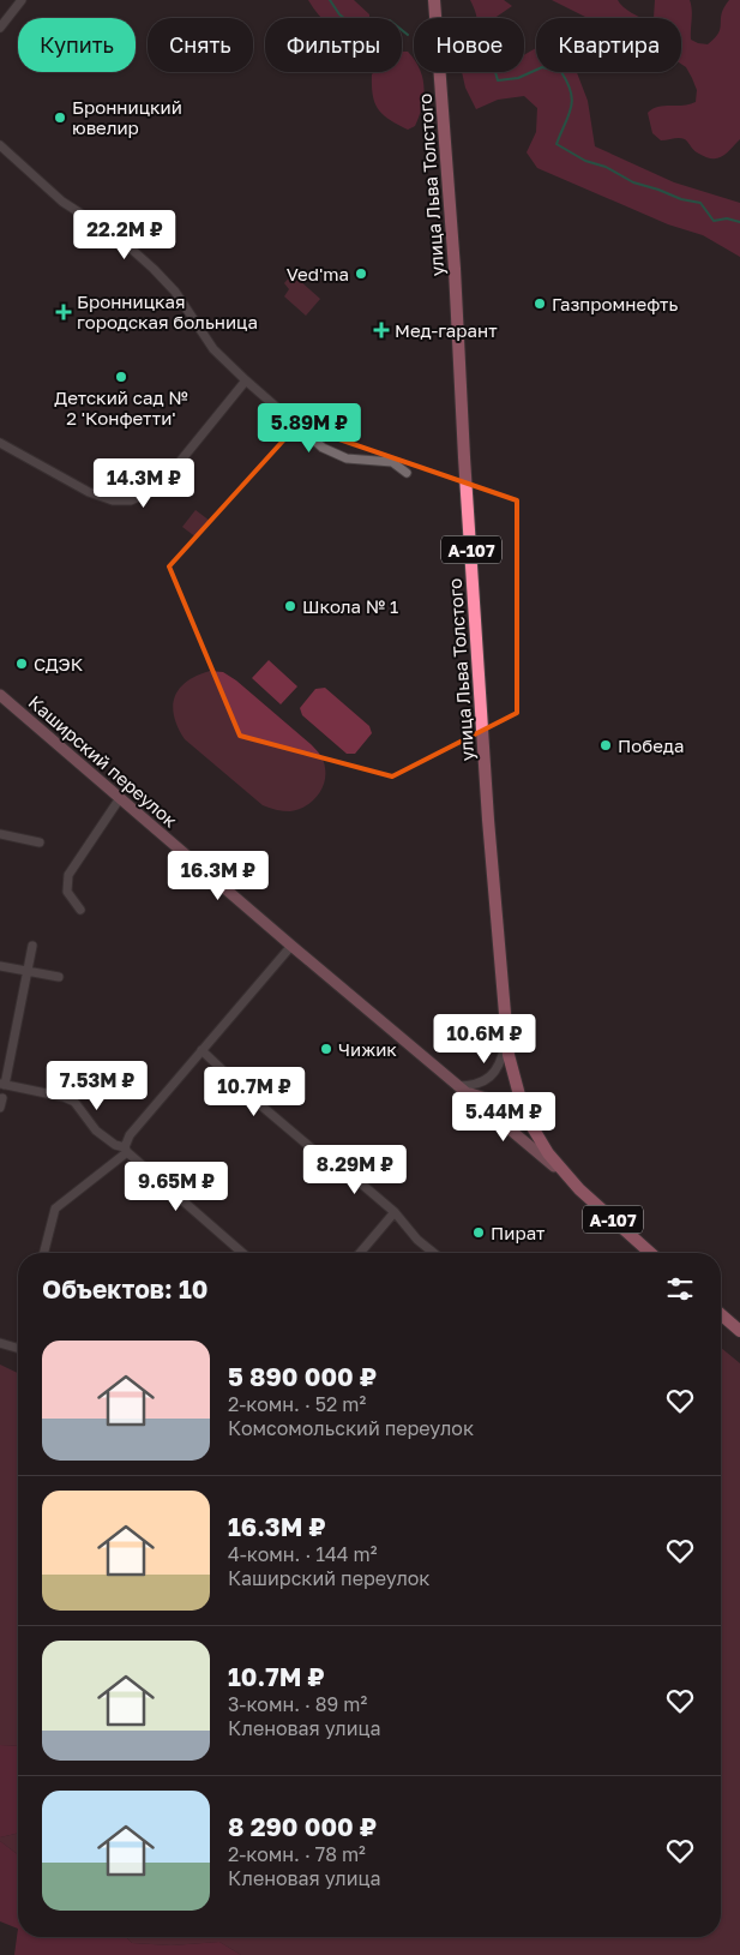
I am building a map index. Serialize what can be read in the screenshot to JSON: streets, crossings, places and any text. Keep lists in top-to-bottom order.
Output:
{
  "streets": {
    "highway": ["улица Льва Толстого", "А-107"],
    "main road": ["Каширский переулок"]
  },
  "crossings": [
    ["улица Льва Толстого", "А-107"],
    ["улица Льва Толстого", "Каширский переулок"],
    ["А-107", "Каширский переулок"]
  ],
  "places": {
    "other": [
      "Бронницкий ювелир",
      "Ved'ma",
      "Газпромнефть",
      "Детский сад № 2 'Конфетти'",
      "Школа № 1",
      "СДЭК",
      "Победа",
      "Чижик",
      "Пират"
    ],
    "health": ["Бронницкая городская больница", "Мед-гарант"]
  },
  "page": {
    "chip": [
      "Купить",
      "Снять",
      "Фильтры",
      "Новое",
      "Квартира"
    ],
    "price": [
      "22.2M ₽",
      "5.89M ₽",
      "14.3M ₽",
      "16.3M ₽",
      "10.6M ₽",
      "7.53M ₽",
      "10.7M ₽",
      "5.44M ₽",
      "8.29M ₽",
      "9.65M ₽"
    ],
    "heading": "Объектов: 10",
    "list": [
      {
        "name": "5 890 000 ₽",
        "note": "2-комн. · 52 m² · Комсомольский переулок"
      },
      {
        "name": "16.3M ₽",
        "note": "4-комн. · 144 m² · Каширский переулок"
      },
      {
        "name": "10.7M ₽",
        "note": "3-комн. · 89 m² · Кленовая улица"
      },
      {
        "name": "8 290 000 ₽",
        "note": "2-комн. · 78 m² · Кленовая улица"
      }
    ]
  }
}
